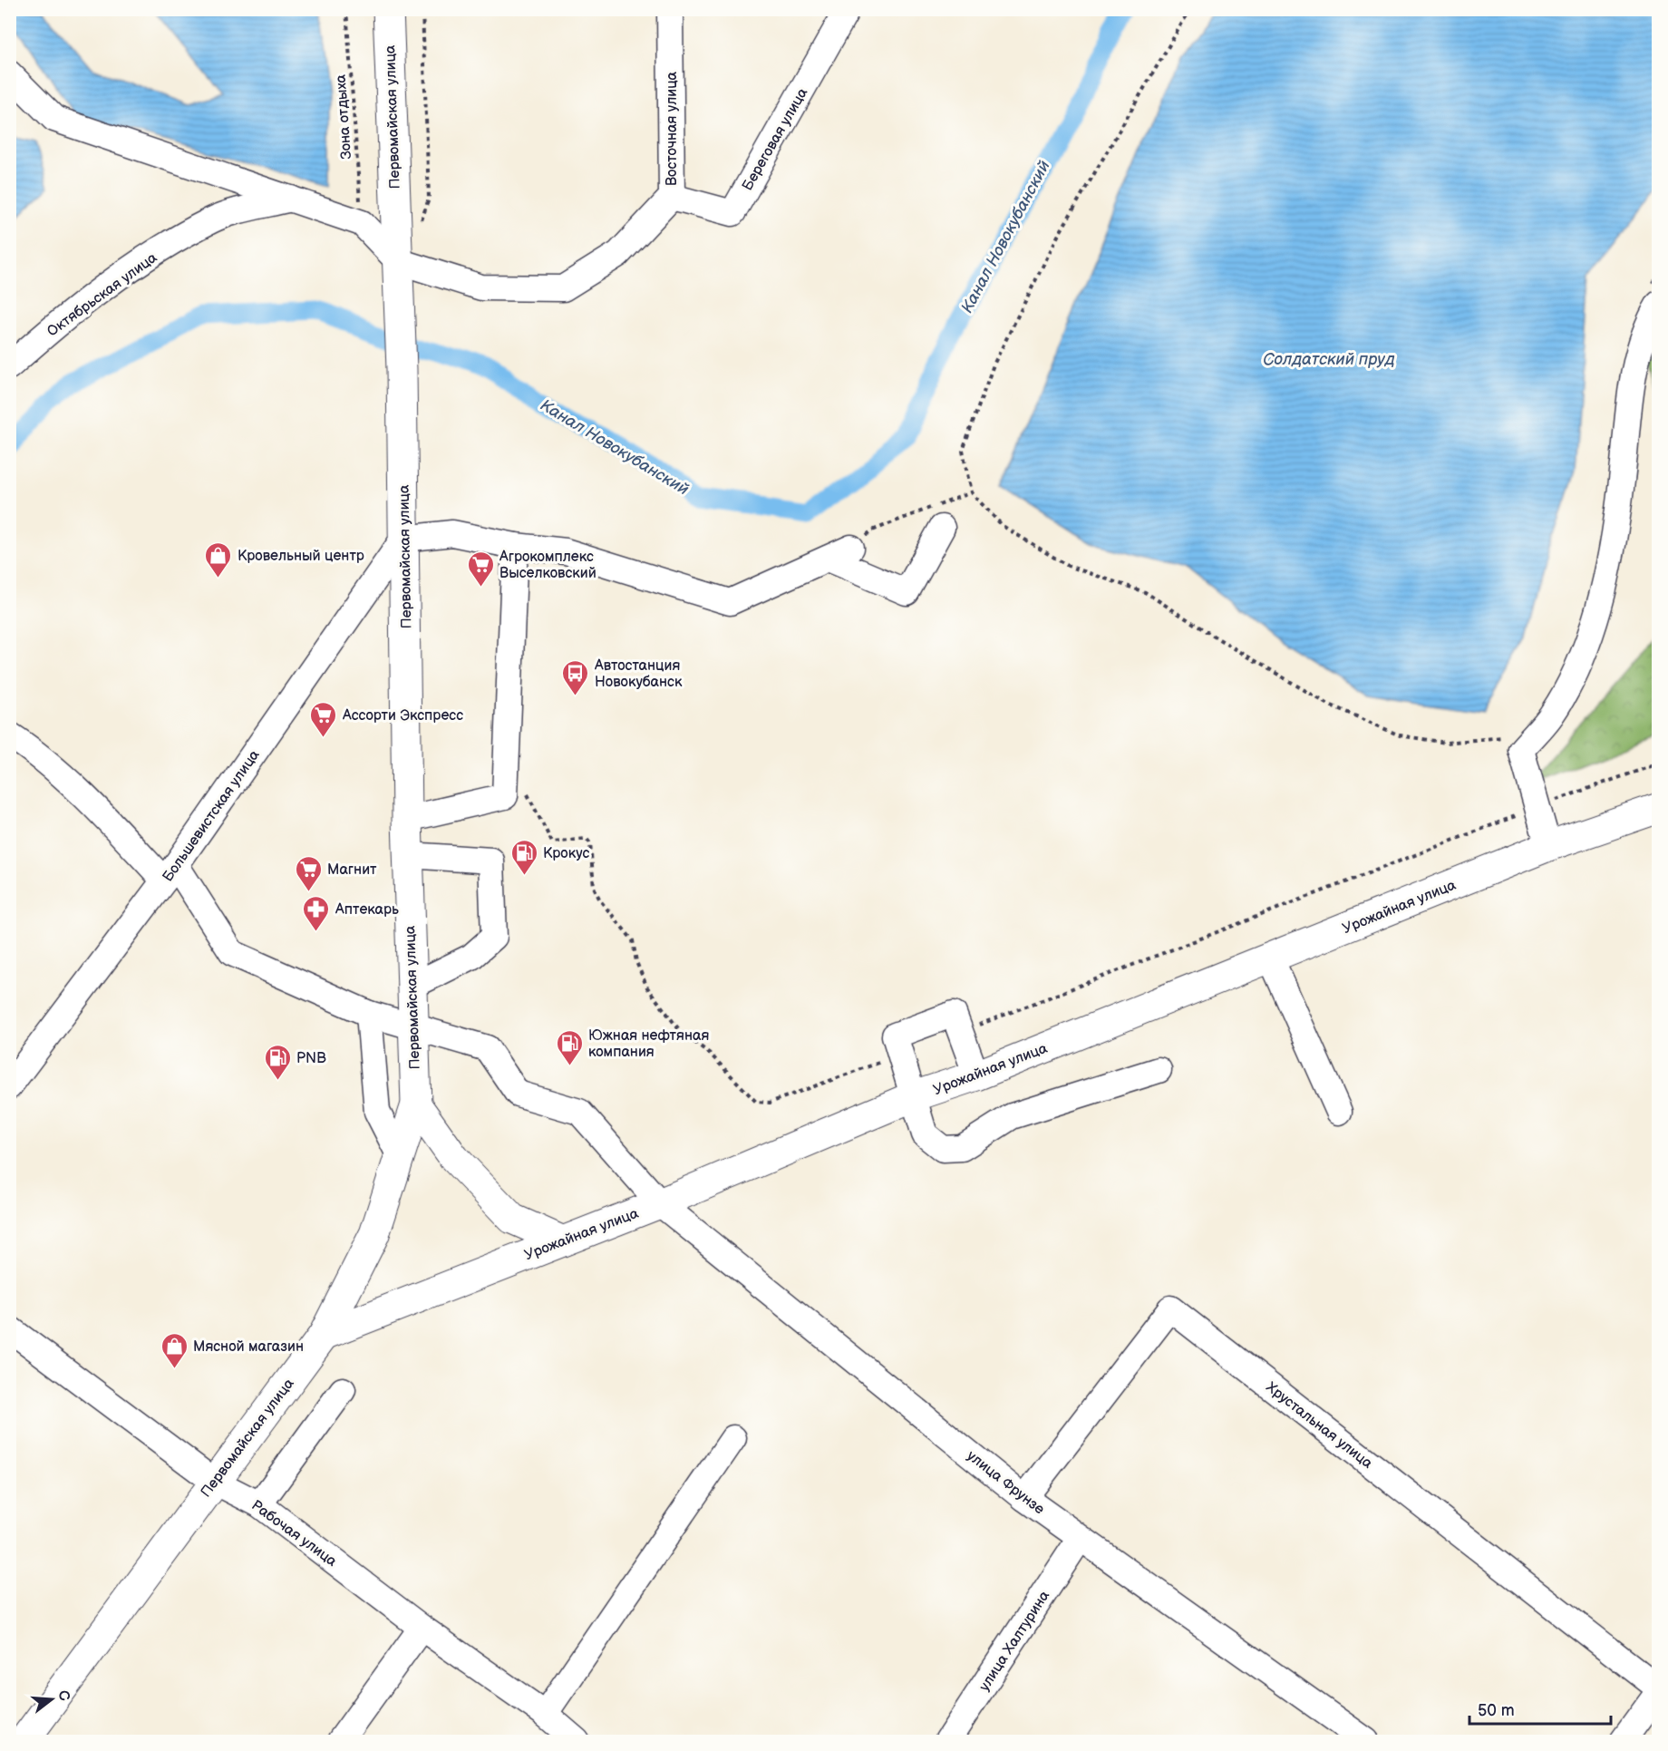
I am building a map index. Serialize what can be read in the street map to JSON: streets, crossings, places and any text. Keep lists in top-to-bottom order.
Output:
{
  "streets": {
    "main road": ["Первомайская улица", "Урожайная улица"],
    "street": [
      "Восточная улица",
      "Береговая улица",
      "Октябрьская улица",
      "Большевистская улица",
      "Хрустальная улица",
      "улица Фрунзе",
      "Рабочая улица",
      "улица Халтурина"
    ],
    "path": ["Зона отдыха"]
  },
  "crossings": [
    ["Первомайская улица", "Восточная улица"],
    ["Первомайская улица", "Большевистская улица"],
    ["Первомайская улица", "Урожайная улица"],
    ["Первомайская улица", "улица Фрунзе"],
    ["Первомайская улица", "Рабочая улица"],
    ["Восточная улица", "Береговая улица"],
    ["Большевистская улица", "улица Фрунзе"],
    ["Урожайная улица", "улица Фрунзе"],
    ["Хрустальная улица", "улица Фрунзе"],
    ["улица Фрунзе", "улица Халтурина"]
  ],
  "water": ["Канал Новокубанский", "Солдатский пруд"],
  "places": {
    "shop": ["Кровельный центр", "Мясной магазин"],
    "supermarket": ["Агрокомплекс Выселковский", "Ассорти Экспресс", "Магнит"],
    "bus stop": ["Автостанция Новокубанск"],
    "fuel station": ["Крокус", "Южная нефтяная компания", "PNB"],
    "pharmacy": ["Аптекарь"]
  },
  "scale_bar": "50 m",
  "north": "right"
}
